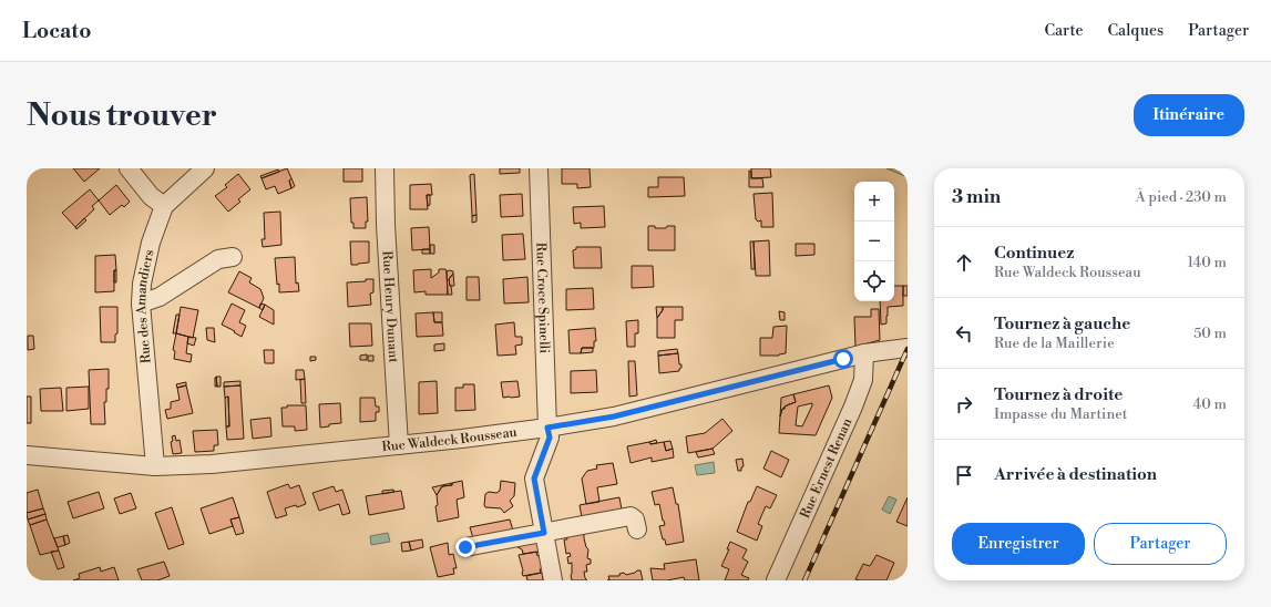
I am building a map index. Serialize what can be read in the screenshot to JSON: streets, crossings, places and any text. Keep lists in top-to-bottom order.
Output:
{
  "streets": {
    "street": [
      "Rue Croce Spinelli",
      "Rue des Amandiers",
      "Rue Henry Dunant",
      "Rue Waldeck Rousseau",
      "Rue Ernest Renan"
    ]
  },
  "crossings": [
    ["Rue Croce Spinelli", "Rue Waldeck Rousseau"],
    ["Rue des Amandiers", "Rue Waldeck Rousseau"],
    ["Rue Henry Dunant", "Rue Waldeck Rousseau"],
    ["Rue Waldeck Rousseau", "Rue Ernest Renan"]
  ],
  "page": {
    "header": "Locato",
    "nav": ["Carte", "Calques", "Partager"],
    "buttons": [
      "Itinéraire",
      ["Enregistrer", "Partager"]
    ],
    "title": "Nous trouver",
    "heading": ["3 min", "À pied · 230 m"],
    "map_buttons": ["+", "−"],
    "list": [
      ["Continuez", "Rue Waldeck Rousseau", "140 m"],
      ["Tournez à gauche", "Rue de la Maillerie", "50 m"],
      ["Tournez à droite", "Impasse du Martinet", "40 m"],
      "Arrivée à destination"
    ]
  }
}
